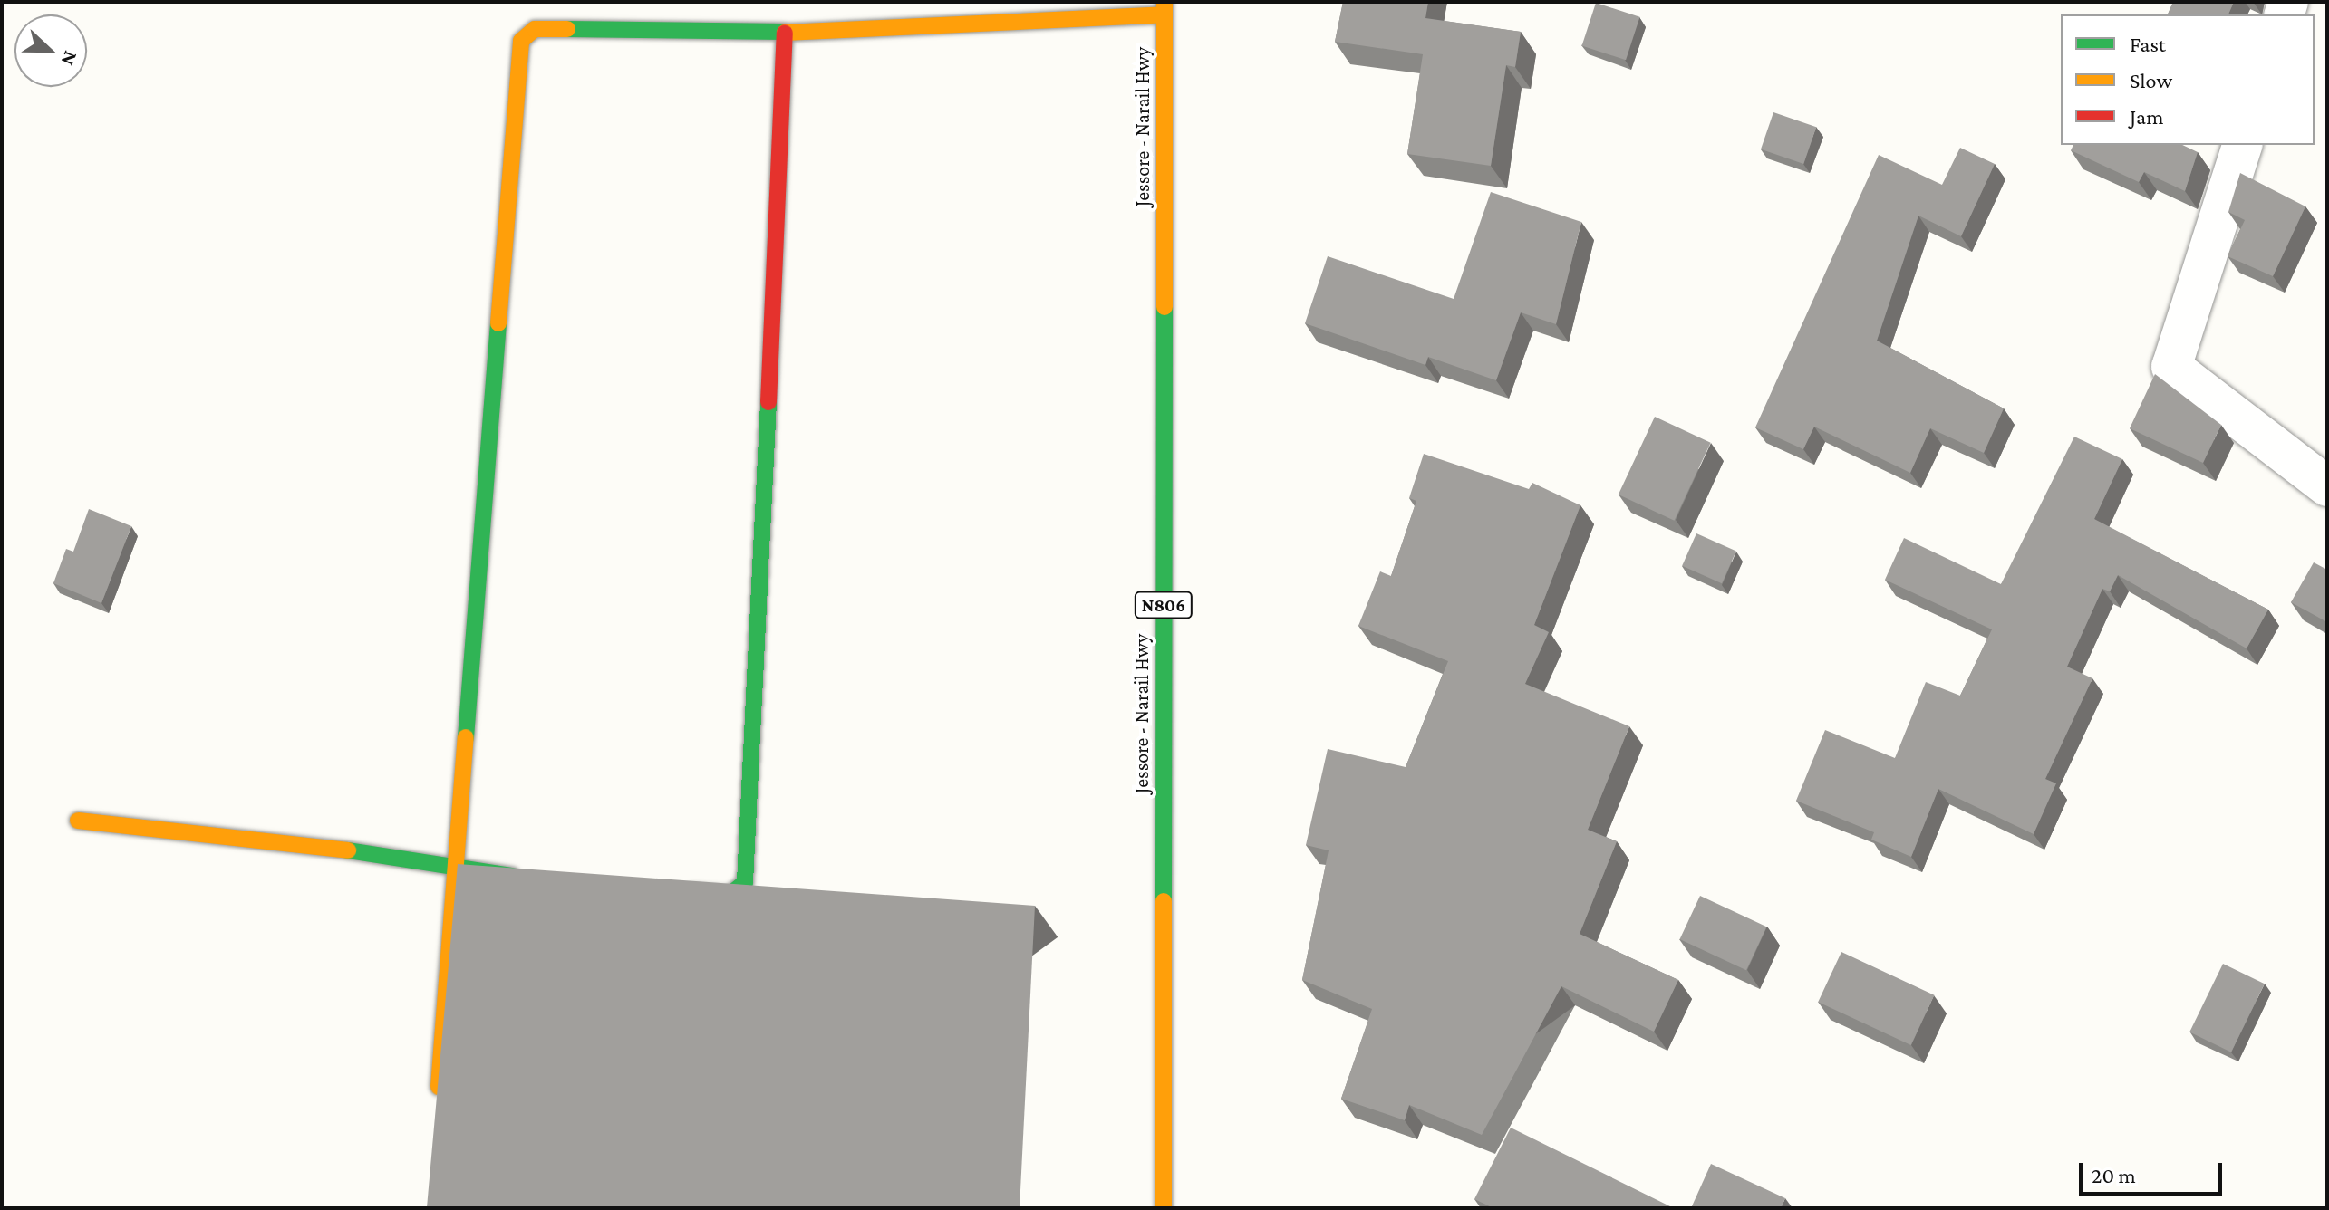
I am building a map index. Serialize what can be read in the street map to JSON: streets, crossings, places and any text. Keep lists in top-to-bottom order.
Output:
{
  "streets": {
    "main road": ["Jessore - Narail Hwy", "N806"]
  },
  "legend": ["Fast", "Slow", "Jam"],
  "scale_bar": "20 m",
  "north": "right"
}
